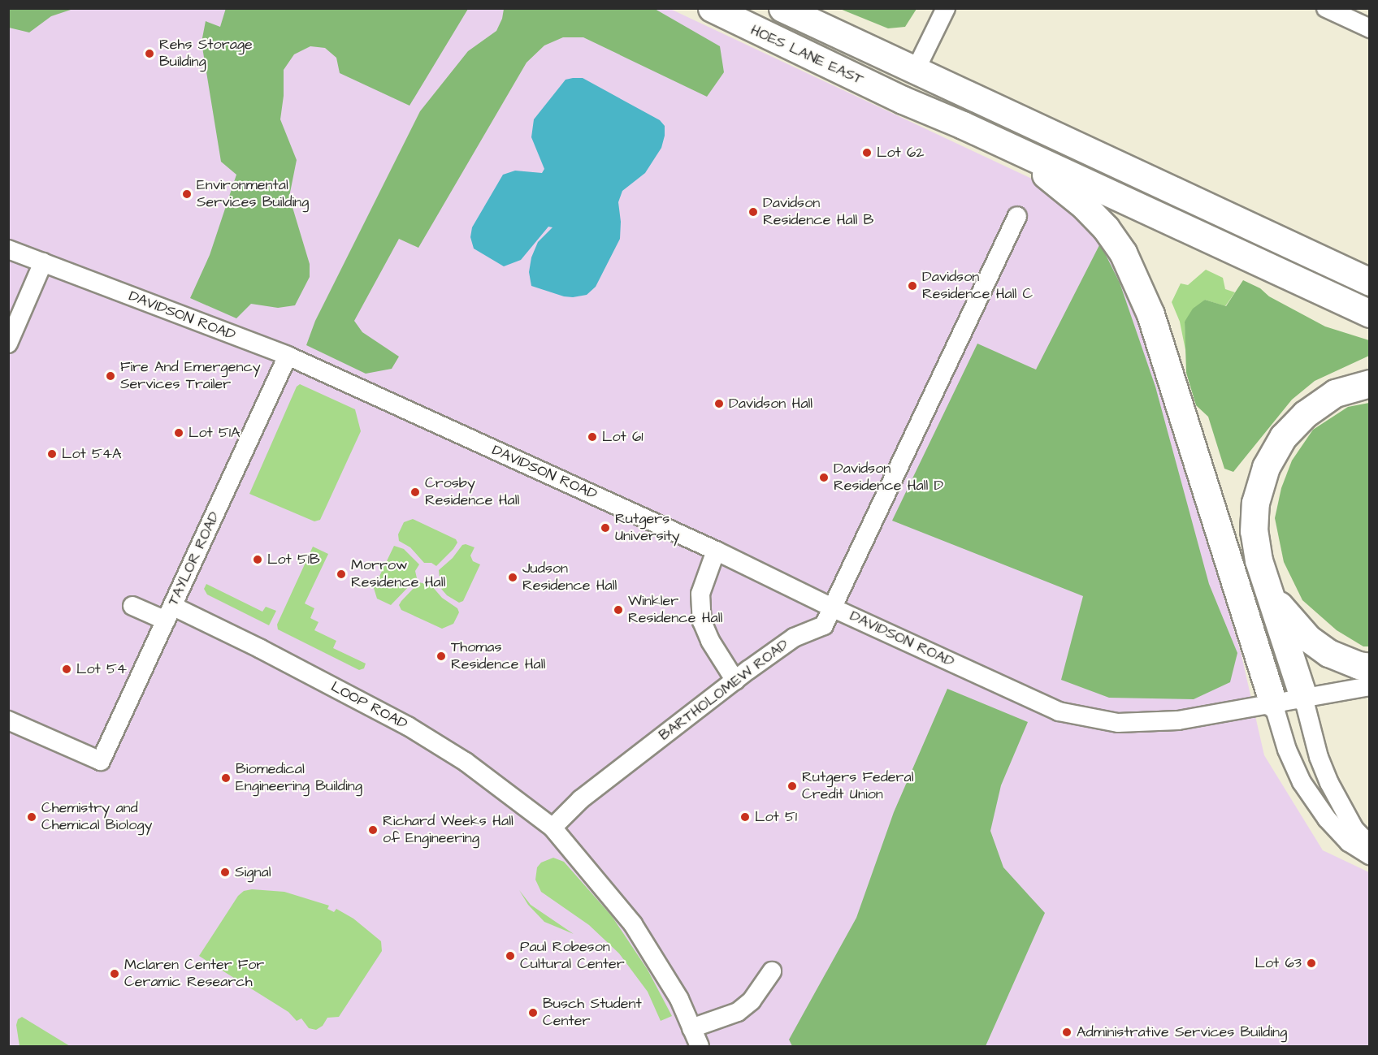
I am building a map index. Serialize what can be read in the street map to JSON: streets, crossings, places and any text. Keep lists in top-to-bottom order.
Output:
{
  "streets": {
    "highway": ["HOES LANE EAST"],
    "street": [
      "DAVIDSON ROAD",
      "TAYLOR ROAD",
      "BARTHOLOMEW ROAD",
      "LOOP ROAD"
    ]
  },
  "crossings": [
    ["DAVIDSON ROAD", "TAYLOR ROAD"],
    ["DAVIDSON ROAD", "BARTHOLOMEW ROAD"],
    ["TAYLOR ROAD", "LOOP ROAD"],
    ["BARTHOLOMEW ROAD", "LOOP ROAD"]
  ],
  "places": [
    "Rehs Storage Building",
    "Lot 62",
    "Environmental Services Building",
    "Davidson Residence Hall B",
    "Davidson Residence Hall C",
    "Fire And Emergency Services Trailer",
    "Davidson Hall",
    "Lot 51A",
    "Lot 61",
    "Lot 54A",
    "Davidson Residence Hall D",
    "Crosby Residence Hall",
    "Rutgers University",
    "Lot 51B",
    "Morrow Residence Hall",
    "Judson Residence Hall",
    "Winkler Residence Hall",
    "Thomas Residence Hall",
    "Lot 54",
    "Biomedical Engineering Building",
    "Rutgers Federal Credit Union",
    "Chemistry and Chemical Biology",
    "Lot 51",
    "Richard Weeks Hall of Engineering",
    "Signal",
    "Paul Robeson Cultural Center",
    "Lot 63",
    "Mclaren Center For Ceramic Research",
    "Busch Student Center",
    "Administrative Services Building"
  ]
}
